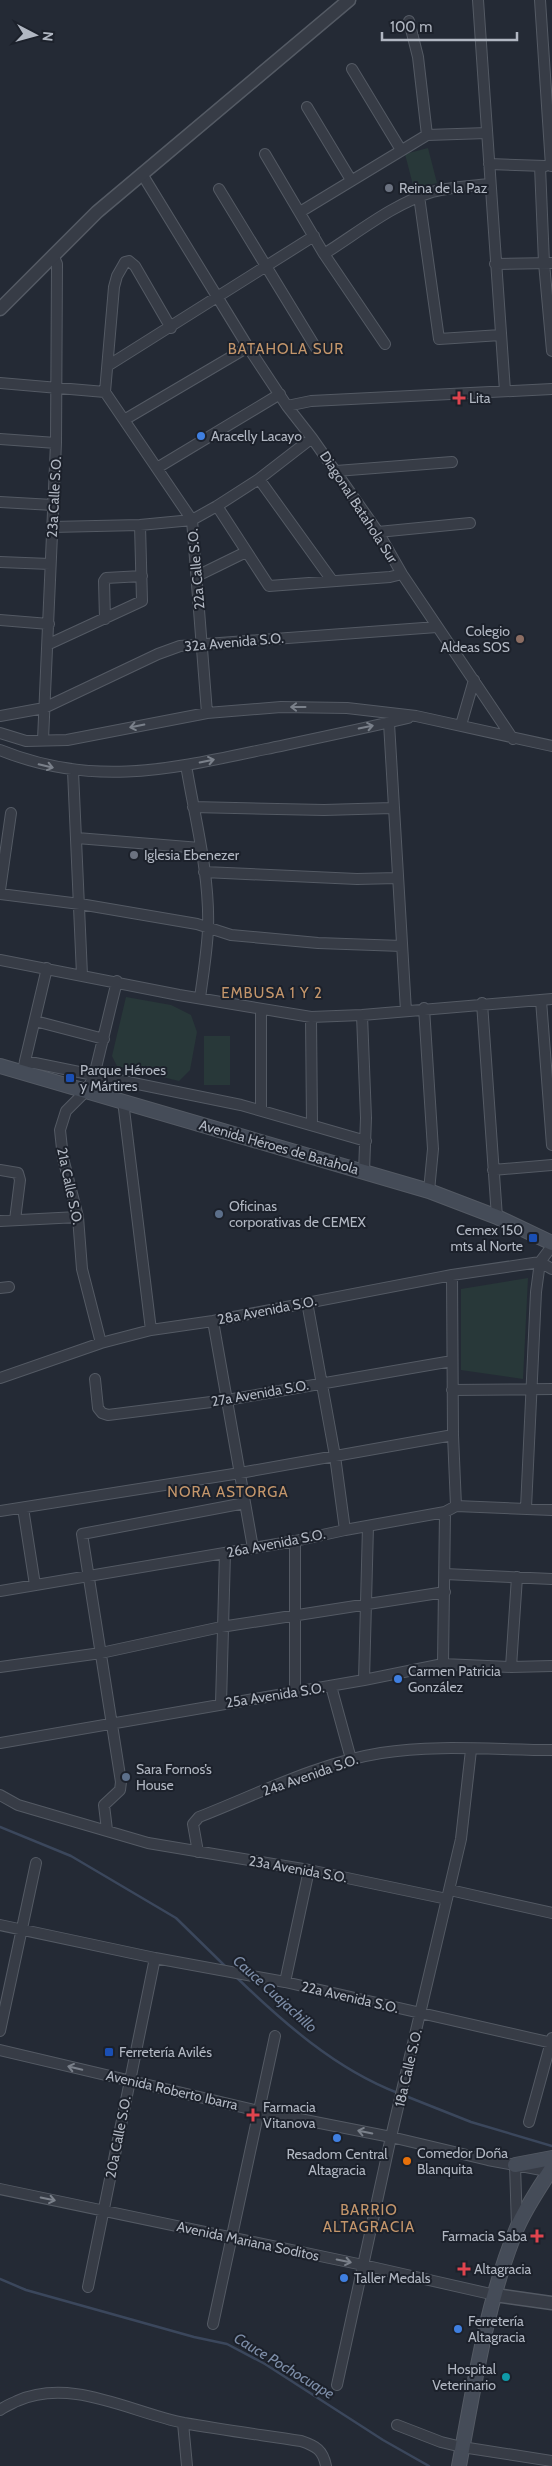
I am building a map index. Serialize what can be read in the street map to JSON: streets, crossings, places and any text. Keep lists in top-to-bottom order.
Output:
{
  "streets": {
    "main road": ["Avenida Héroes de Batahola"],
    "street": [
      "23a Calle S.O.",
      "Diagonal Batahola Sur",
      "22a Calle S.O.",
      "32a Avenida S.O.",
      "21a Calle S.O.",
      "28a Avenida S.O.",
      "27a Avenida S.O.",
      "26a Avenida S.O.",
      "25a Avenida S.O.",
      "24a Avenida S.O.",
      "23a Avenida S.O.",
      "22a Avenida S.O.",
      "18a Calle S.O.",
      "Avenida Roberto Ibarra",
      "20a Calle S.O.",
      "Avenida Mariana Soditos"
    ]
  },
  "crossings": [
    ["23a Calle S.O.", "32a Avenida S.O."],
    ["Diagonal Batahola Sur", "32a Avenida S.O."],
    ["22a Calle S.O.", "32a Avenida S.O."],
    ["Avenida Héroes de Batahola", "21a Calle S.O."],
    ["21a Calle S.O.", "28a Avenida S.O."],
    ["24a Avenida S.O.", "23a Avenida S.O."],
    ["24a Avenida S.O.", "18a Calle S.O."],
    ["23a Avenida S.O.", "18a Calle S.O."],
    ["22a Avenida S.O.", "18a Calle S.O."],
    ["22a Avenida S.O.", "20a Calle S.O."],
    ["18a Calle S.O.", "Avenida Roberto Ibarra"],
    ["18a Calle S.O.", "Avenida Mariana Soditos"],
    ["Avenida Roberto Ibarra", "20a Calle S.O."],
    ["20a Calle S.O.", "Avenida Mariana Soditos"]
  ],
  "one_way": ["Avenida Roberto Ibarra", "Avenida Mariana Soditos"],
  "districts": [
    "BATAHOLA SUR",
    "EMBUSA 1 Y 2",
    "NORA ASTORGA",
    "BARRIO ALTAGRACIA"
  ],
  "water": ["Cauce Cuajachillo", "Cauce Pochocuape"],
  "places": {
    "other": [
      "Reina de la Paz",
      "Aracelly Lacayo",
      "Colegio Aldeas SOS",
      "Iglesia Ebenezer",
      "Oficinas corporativas de CEMEX",
      "Carmen Patricia González",
      "Sara Fornos’s House",
      "Resadom Central Altagracia",
      "Comedor Doña Blanquita",
      "Taller Medals",
      "Ferretería Altagracia",
      "Hospital Veterinario"
    ],
    "health": [
      "Lita",
      "Farmacia Vitanova",
      "Farmacia Saba",
      "Altagracia"
    ],
    "transit": ["Parque Héroes y Mártires", "Cemex 150 mts al Norte", "Ferretería Avilés"]
  },
  "scale_bar": "100 m",
  "north": "right"
}
